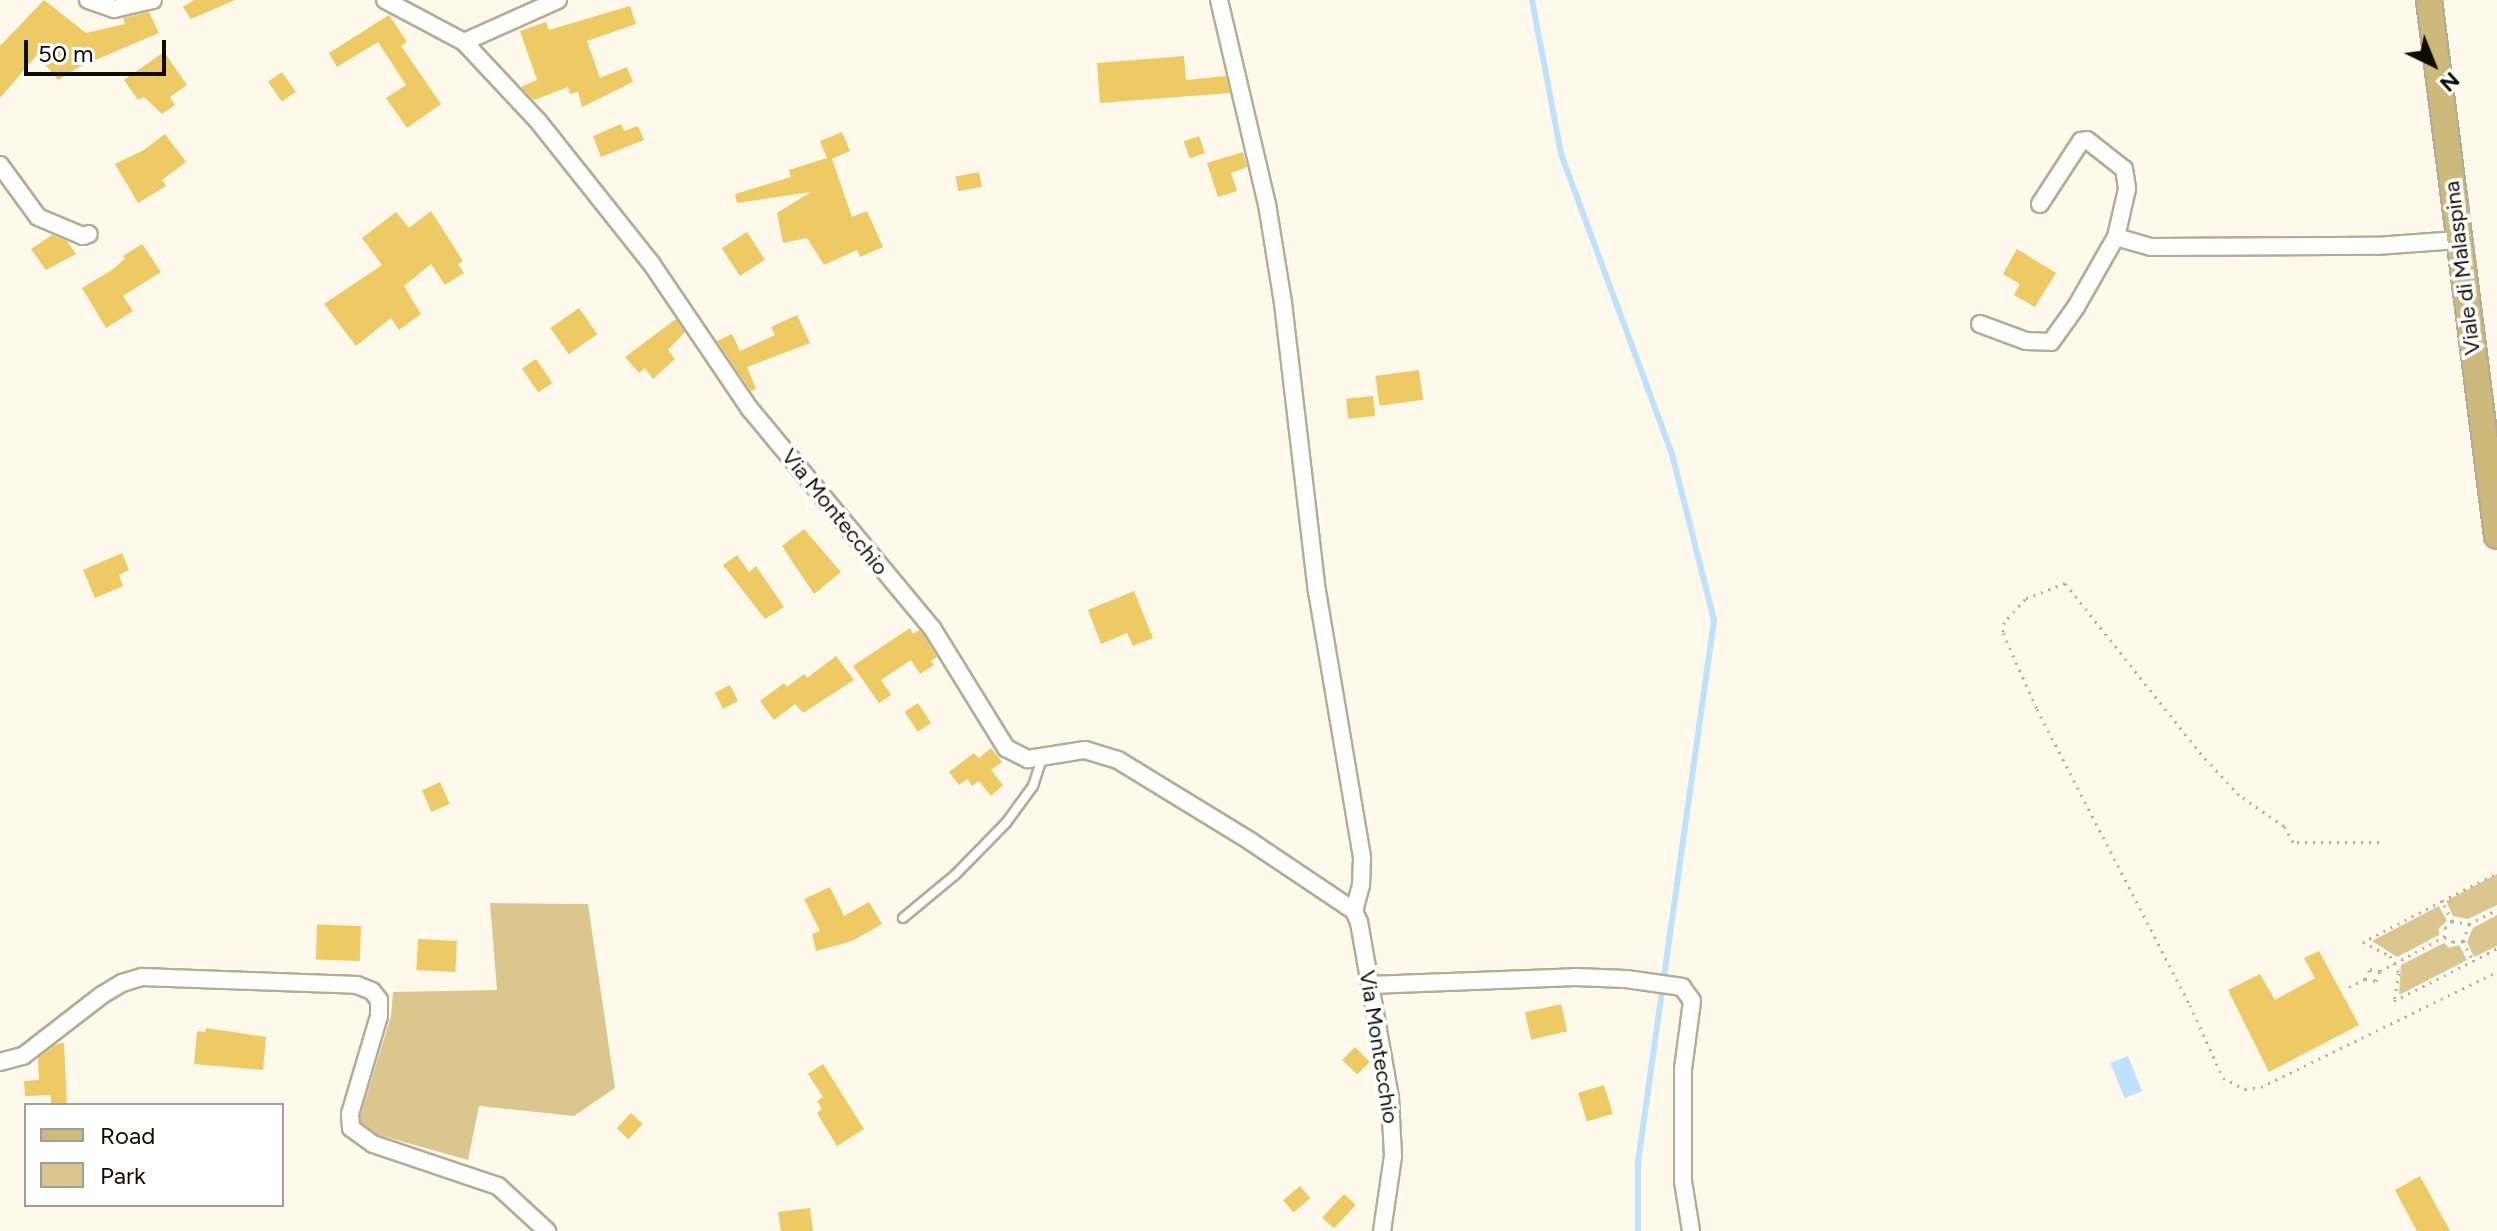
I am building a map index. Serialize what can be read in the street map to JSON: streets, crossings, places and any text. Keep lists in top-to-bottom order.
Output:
{
  "streets": {
    "main road": ["Viale di Malaspina"],
    "street": ["Via Montecchio"]
  },
  "legend": ["Road", "Park"],
  "scale_bar": "50 m",
  "north": "bottom right"
}
